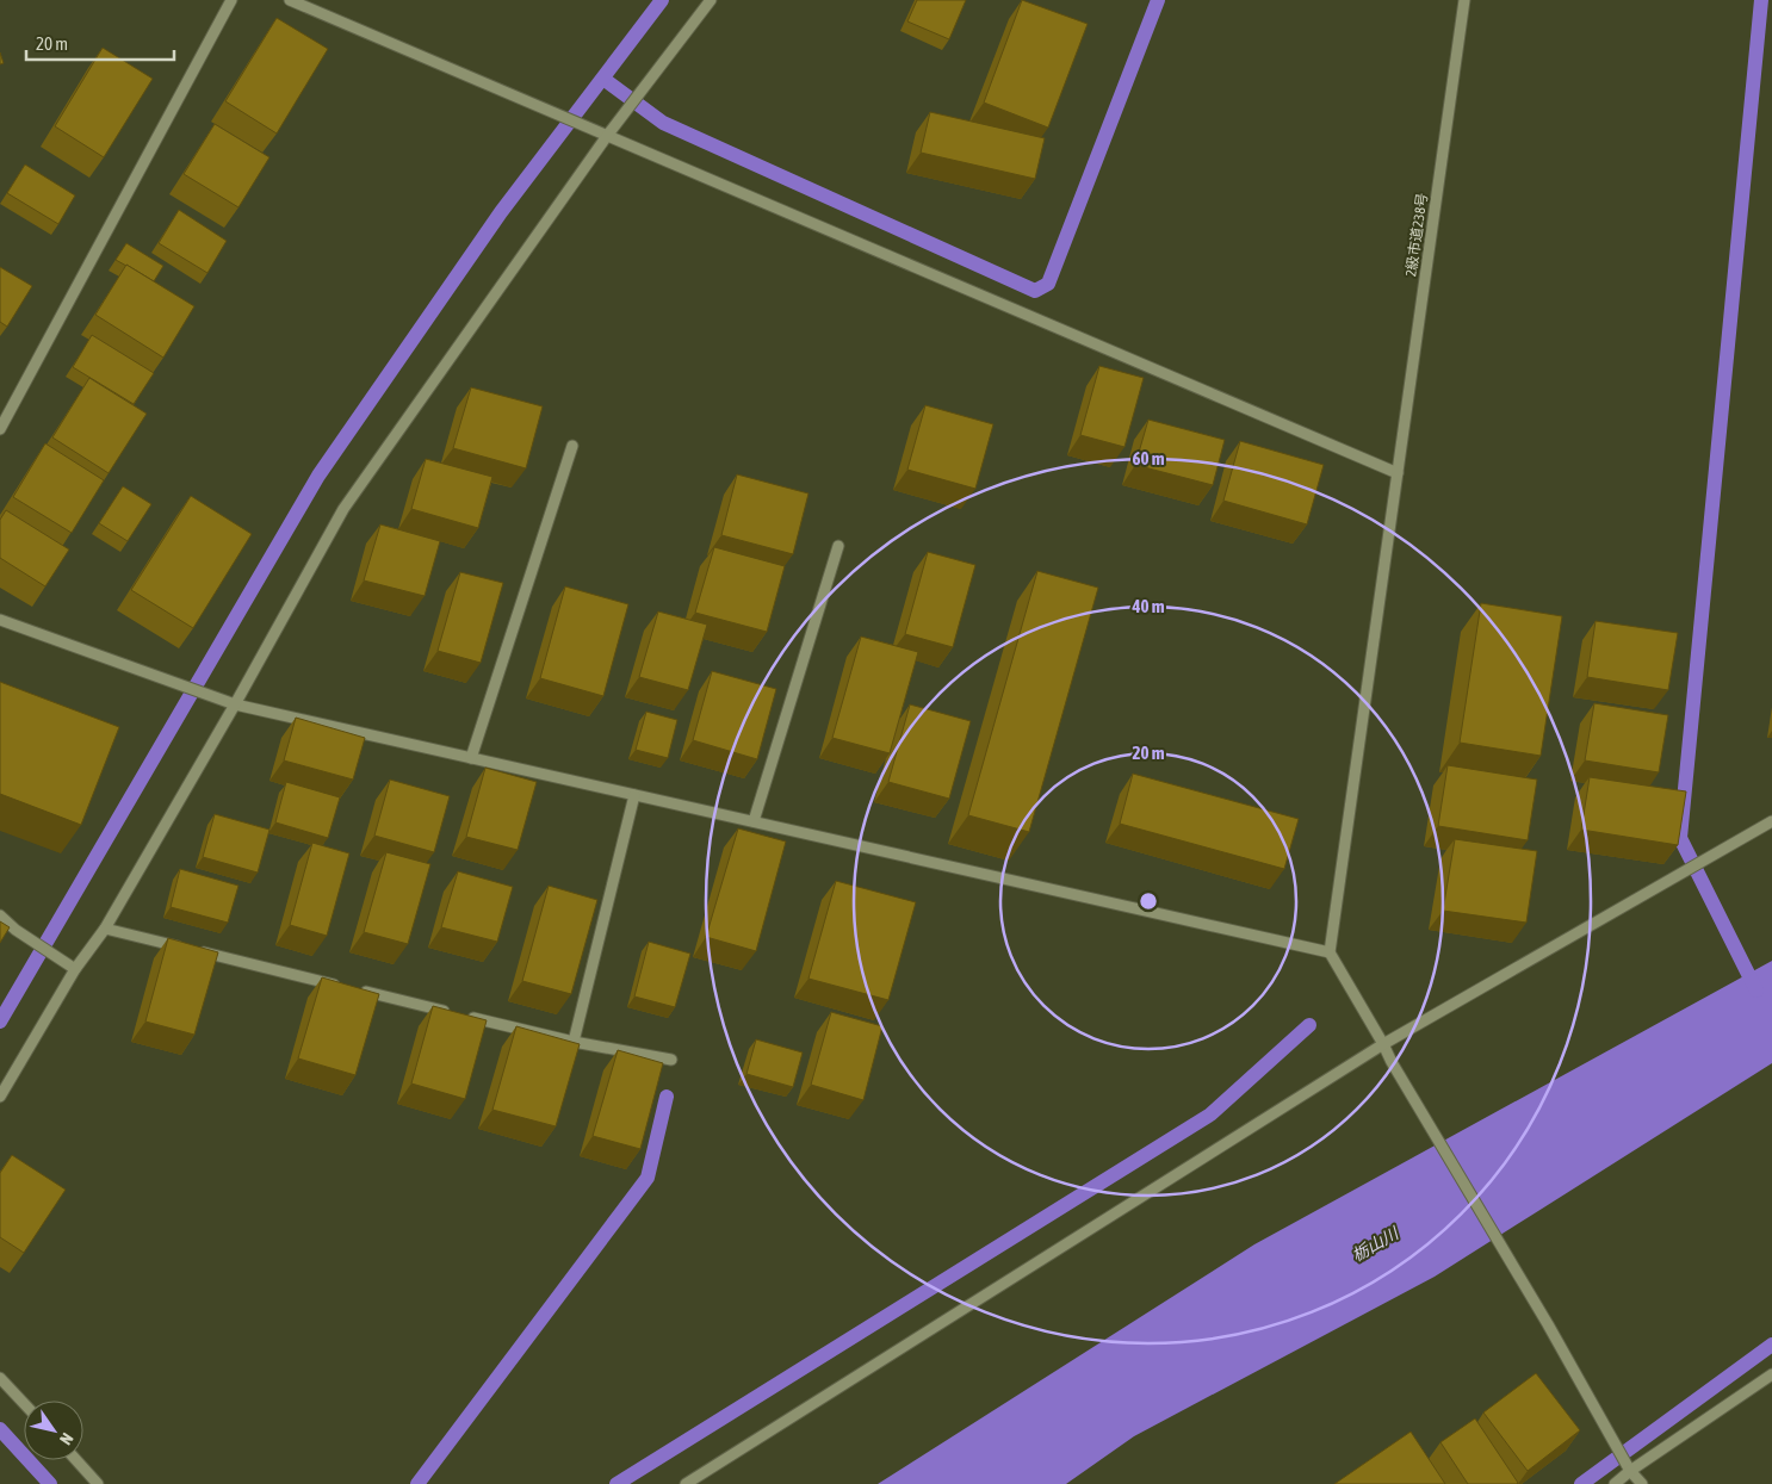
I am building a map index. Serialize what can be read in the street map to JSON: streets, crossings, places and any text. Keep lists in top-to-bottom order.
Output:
{
  "streets": {
    "street": ["2級市道238号"]
  },
  "water": ["栃山川"],
  "scale_bar": "20 m",
  "north": "bottom right",
  "rings": ["60 m", "40 m", "20 m"]
}
